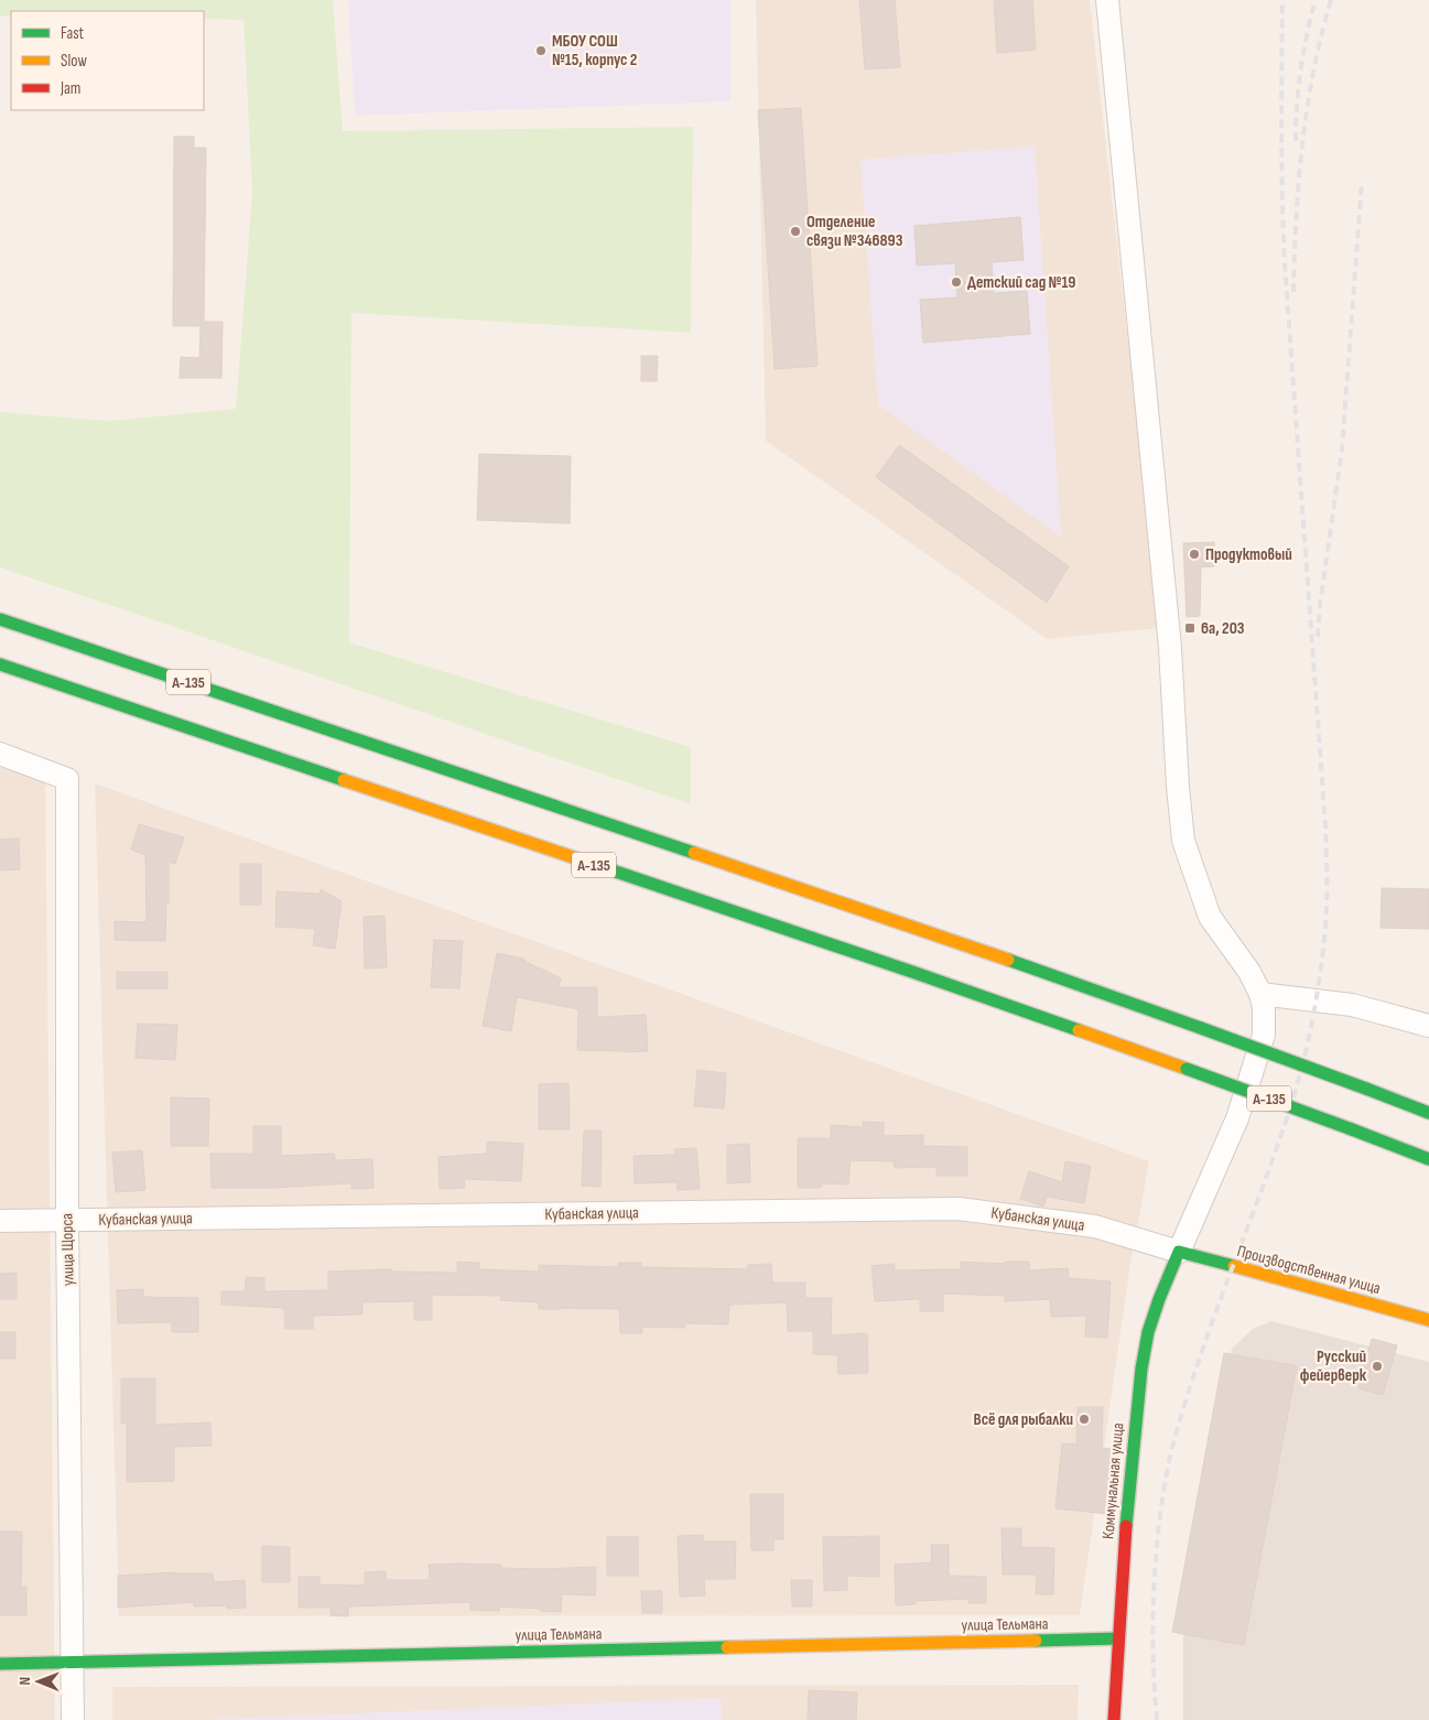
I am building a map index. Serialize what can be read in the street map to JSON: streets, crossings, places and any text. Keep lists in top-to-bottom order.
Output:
{
  "streets": {
    "main road": [
      "А-135",
      "Производственная улица",
      "Коммунальная улица",
      "улица Тельмана"
    ],
    "street": ["Кубанская улица", "улица Щорса"]
  },
  "crossings": [
    ["Кубанская улица", "улица Щорса"],
    ["Кубанская улица", "Производственная улица"],
    ["Кубанская улица", "Коммунальная улица"],
    ["улица Щорса", "улица Тельмана"],
    ["Производственная улица", "Коммунальная улица"],
    ["Коммунальная улица", "улица Тельмана"]
  ],
  "places": {
    "other": [
      "МБОУ СОШ №15, корпус 2",
      "Отделение связи №346893",
      "Детский сад №19",
      "Продуктовый",
      "Русский фейерверк",
      "Всё для рыбалки"
    ],
    "transit": ["6a, 203"]
  },
  "legend": ["Fast", "Slow", "Jam"],
  "north": "left"
}
